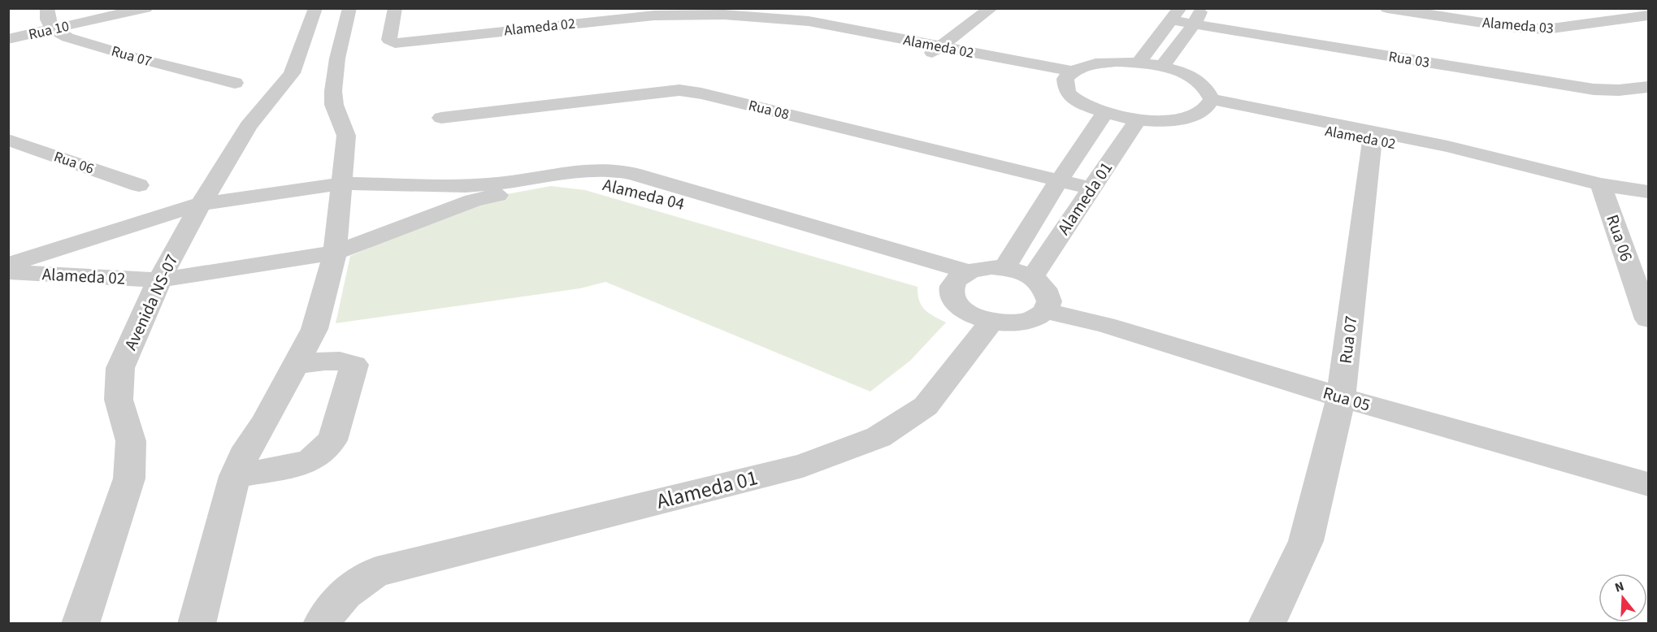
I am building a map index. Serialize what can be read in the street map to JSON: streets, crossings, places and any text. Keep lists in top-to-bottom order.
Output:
{
  "streets": {
    "street": [
      "Alameda 03",
      "Alameda 02",
      "Rua 10",
      "Rua 07",
      "Rua 03",
      "Rua 08",
      "Rua 06",
      "Alameda 04",
      "Alameda 01",
      "Avenida NS-07",
      "Rua 05"
    ]
  },
  "crossings": [
    ["Alameda 02", "Rua 07"],
    ["Alameda 02", "Rua 06"],
    ["Alameda 02", "Alameda 04"],
    ["Alameda 02", "Avenida NS-07"],
    ["Rua 10", "Rua 07"],
    ["Rua 07", "Rua 05"],
    ["Rua 08", "Alameda 01"],
    ["Alameda 04", "Alameda 01"],
    ["Alameda 04", "Avenida NS-07"],
    ["Alameda 04", "Rua 05"],
    ["Alameda 01", "Rua 05"]
  ],
  "north": "top"
}
